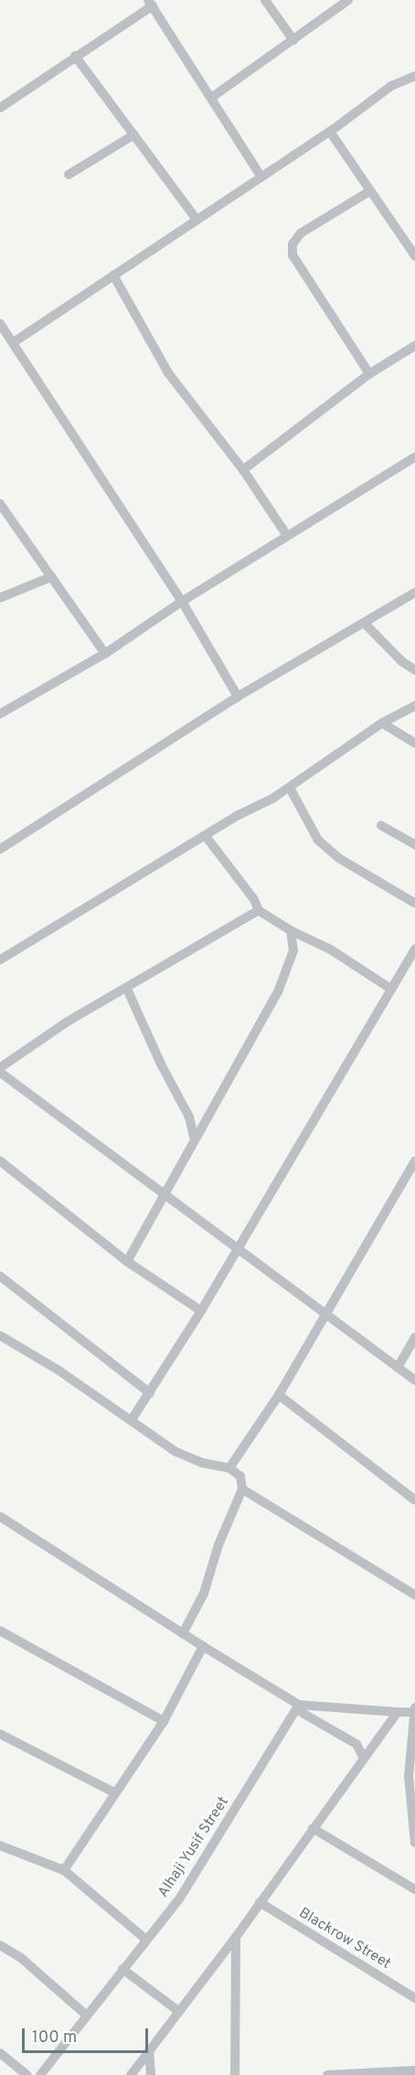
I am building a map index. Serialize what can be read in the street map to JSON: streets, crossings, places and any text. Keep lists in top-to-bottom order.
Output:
{
  "streets": {
    "street": ["Alhaji Yusif Street", "Blackrow Street"]
  },
  "scale_bar": "100 m"
}
